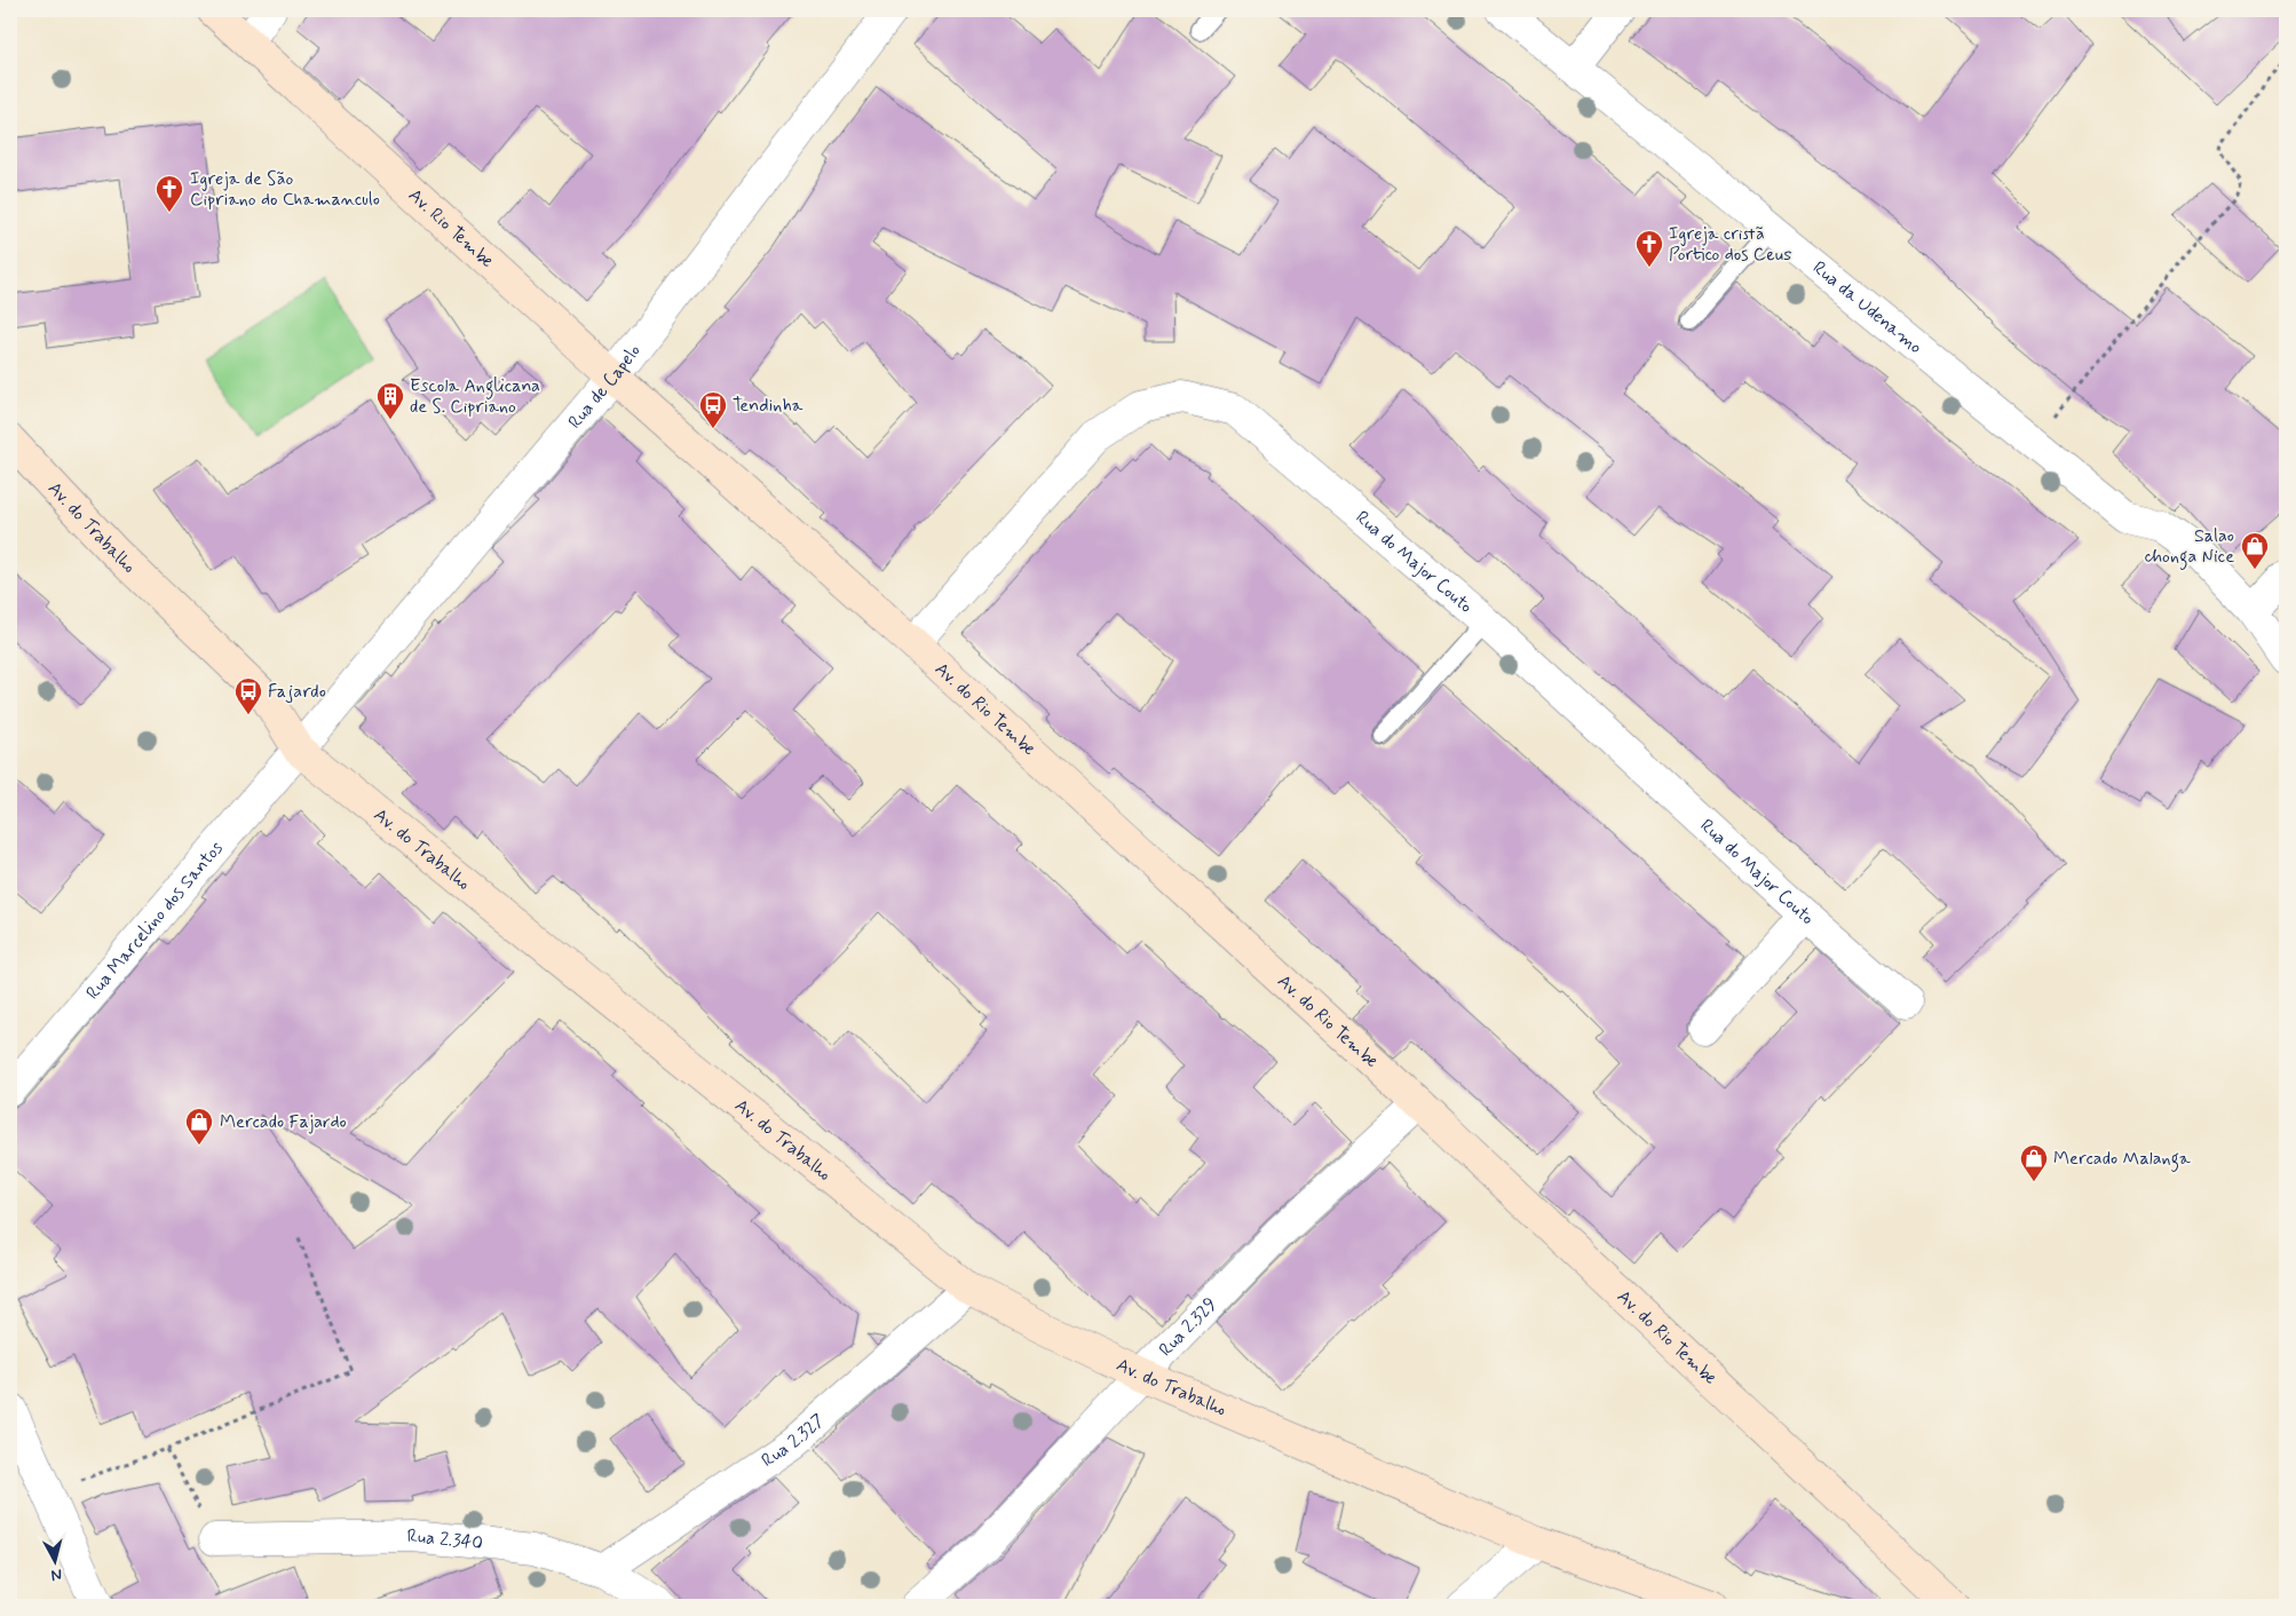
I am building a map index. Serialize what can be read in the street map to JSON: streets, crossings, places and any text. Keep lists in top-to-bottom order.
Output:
{
  "streets": {
    "main road": ["Av. Rio Tembe", "Av. do Trabalho", "Av. do Rio Tembe"],
    "street": [
      "Rua da Udenamo",
      "Rua de Capelo",
      "Rua do Major Couto",
      "Rua Marcelino dos Santos",
      "Rua 2.329",
      "Rua 2.327",
      "Rua 2.340"
    ]
  },
  "crossings": [
    ["Av. Rio Tembe", "Rua de Capelo"],
    ["Av. Rio Tembe", "Av. do Rio Tembe"],
    ["Rua de Capelo", "Av. do Trabalho"],
    ["Rua de Capelo", "Rua Marcelino dos Santos"],
    ["Av. do Trabalho", "Rua Marcelino dos Santos"],
    ["Av. do Trabalho", "Rua 2.329"],
    ["Av. do Trabalho", "Rua 2.327"],
    ["Rua do Major Couto", "Av. do Rio Tembe"],
    ["Av. do Rio Tembe", "Rua 2.329"],
    ["Rua 2.327", "Rua 2.340"]
  ],
  "places": {
    "church": ["Igreja de São Cipriano do Chamanculo", "Igreja cristã Portico dos Ceus"],
    "building": ["Escola Anglicana de S. Cipriano"],
    "bus stop": ["Tendinha", "Fajardo"],
    "shop": ["Salao chonga Nice", "Mercado Fajardo", "Mercado Malanga"]
  },
  "north": "bottom"
}
